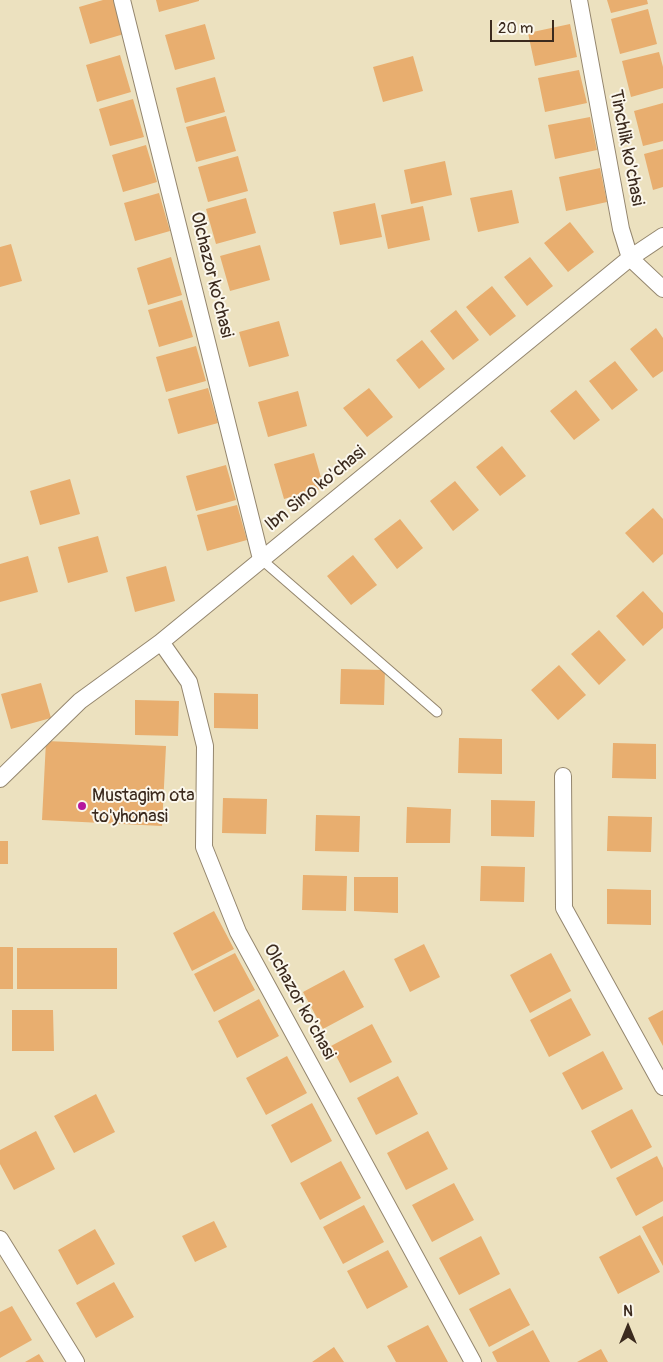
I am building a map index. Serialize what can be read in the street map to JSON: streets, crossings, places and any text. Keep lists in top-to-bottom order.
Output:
{
  "streets": {
    "street": ["Tinchlik ko'chasi", "Olchazor ko'chasi", "Ibn Sino ko'chasi"]
  },
  "crossings": [
    ["Tinchlik ko'chasi", "Ibn Sino ko'chasi"],
    ["Olchazor ko'chasi", "Ibn Sino ko'chasi"]
  ],
  "places": ["Mustagim ota to'yhonasi"],
  "scale_bar": "20 m",
  "north": "top"
}
